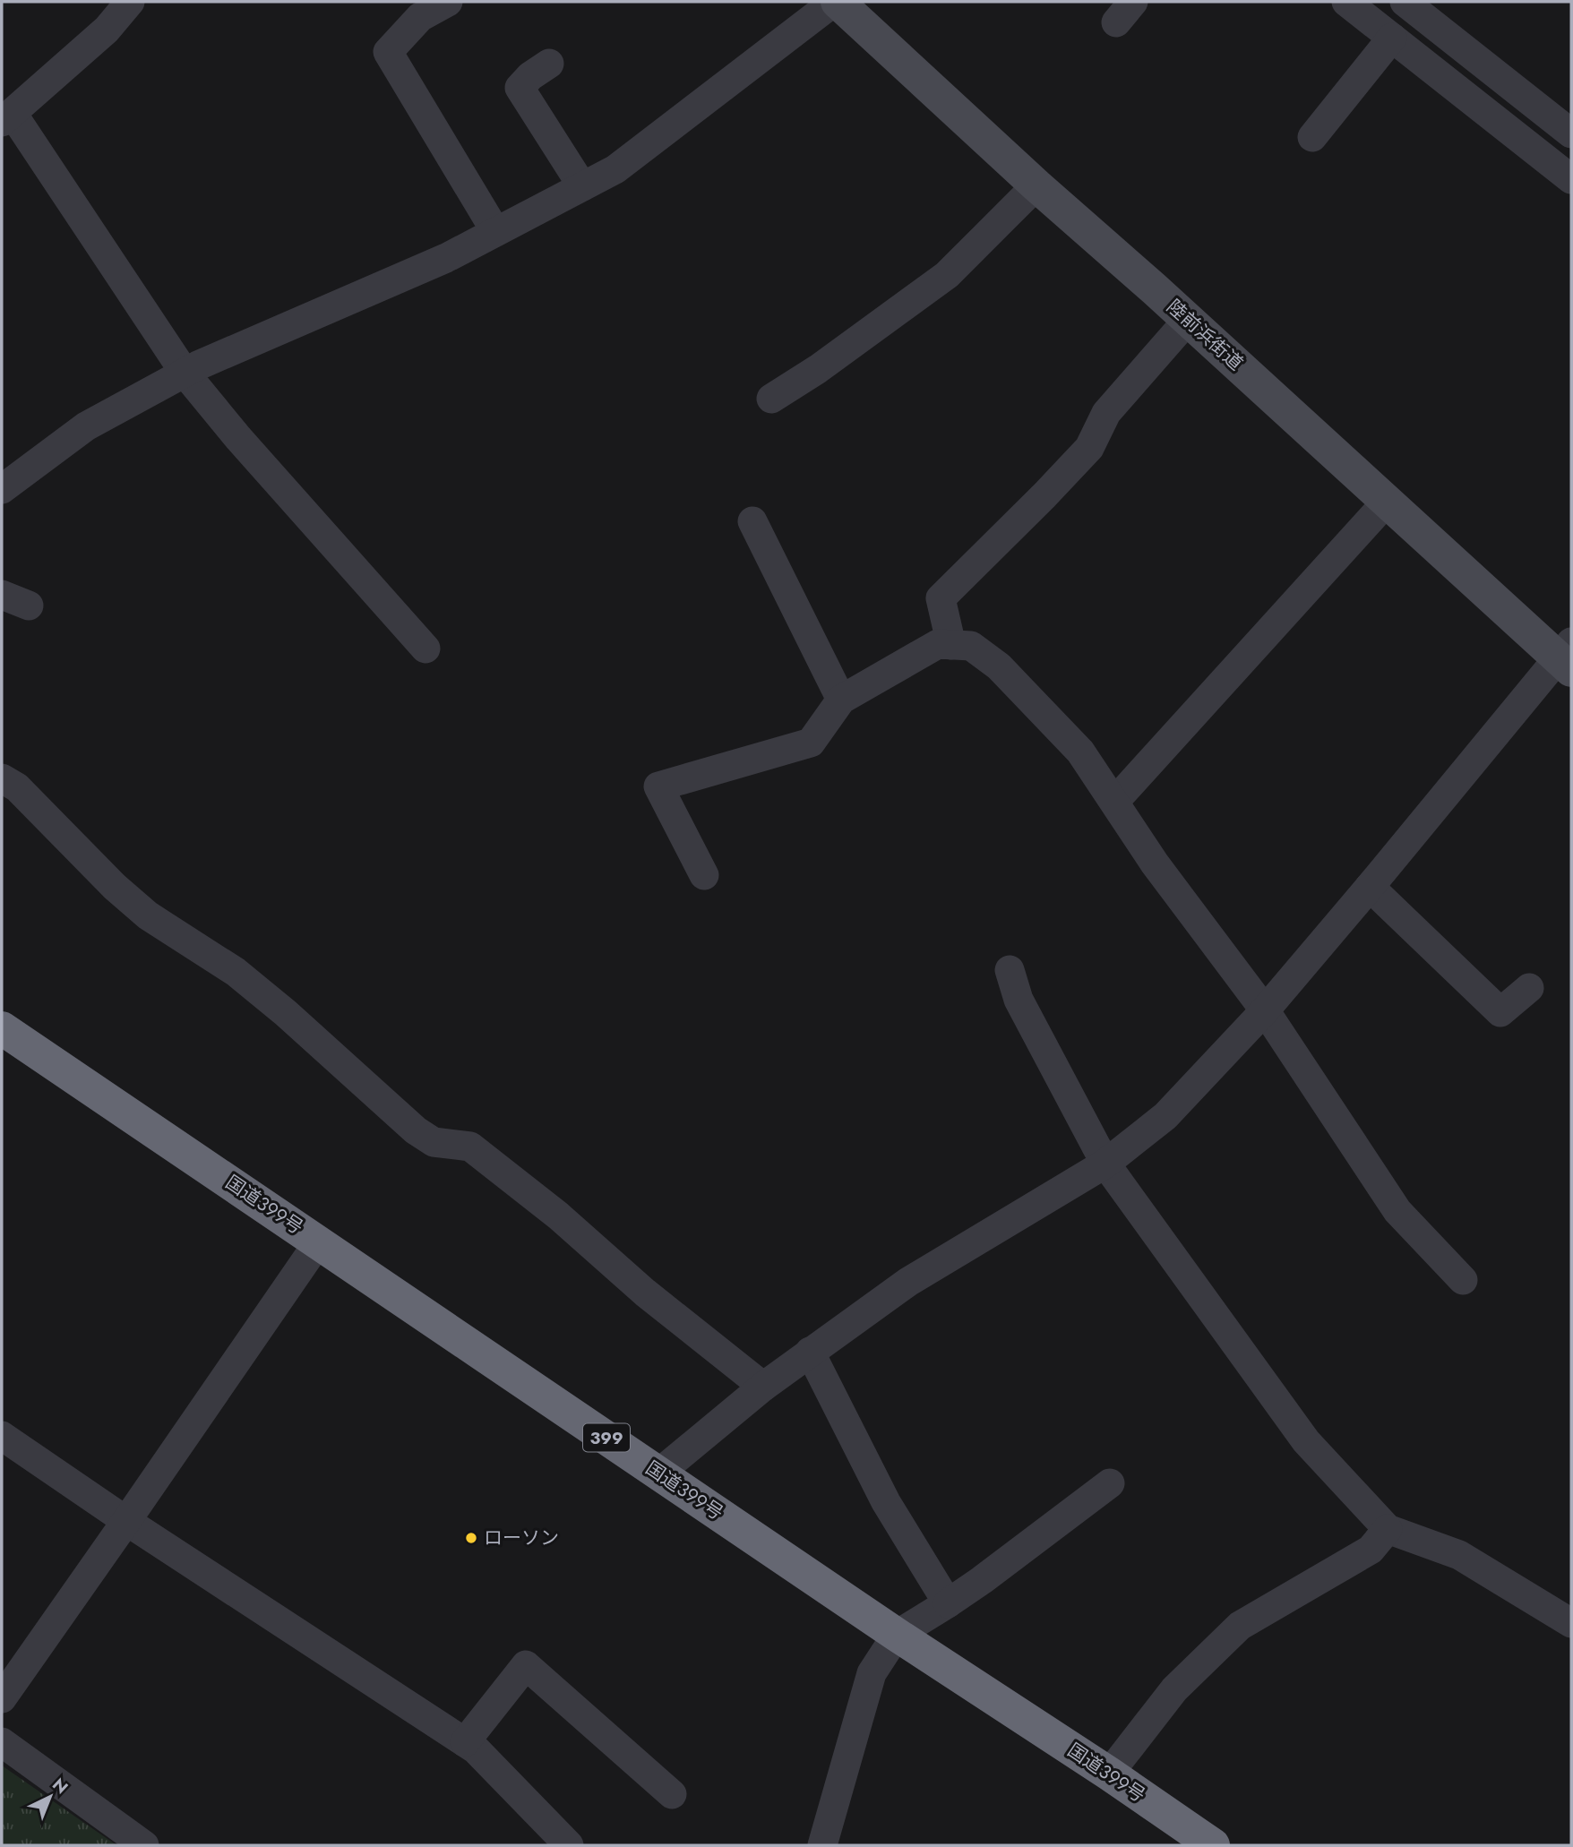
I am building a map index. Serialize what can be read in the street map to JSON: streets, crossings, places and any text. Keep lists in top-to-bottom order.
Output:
{
  "streets": {
    "highway": ["国道399号", "399"],
    "street": ["陸前浜街道"]
  },
  "places": ["ローソン"],
  "north": "top right"
}
